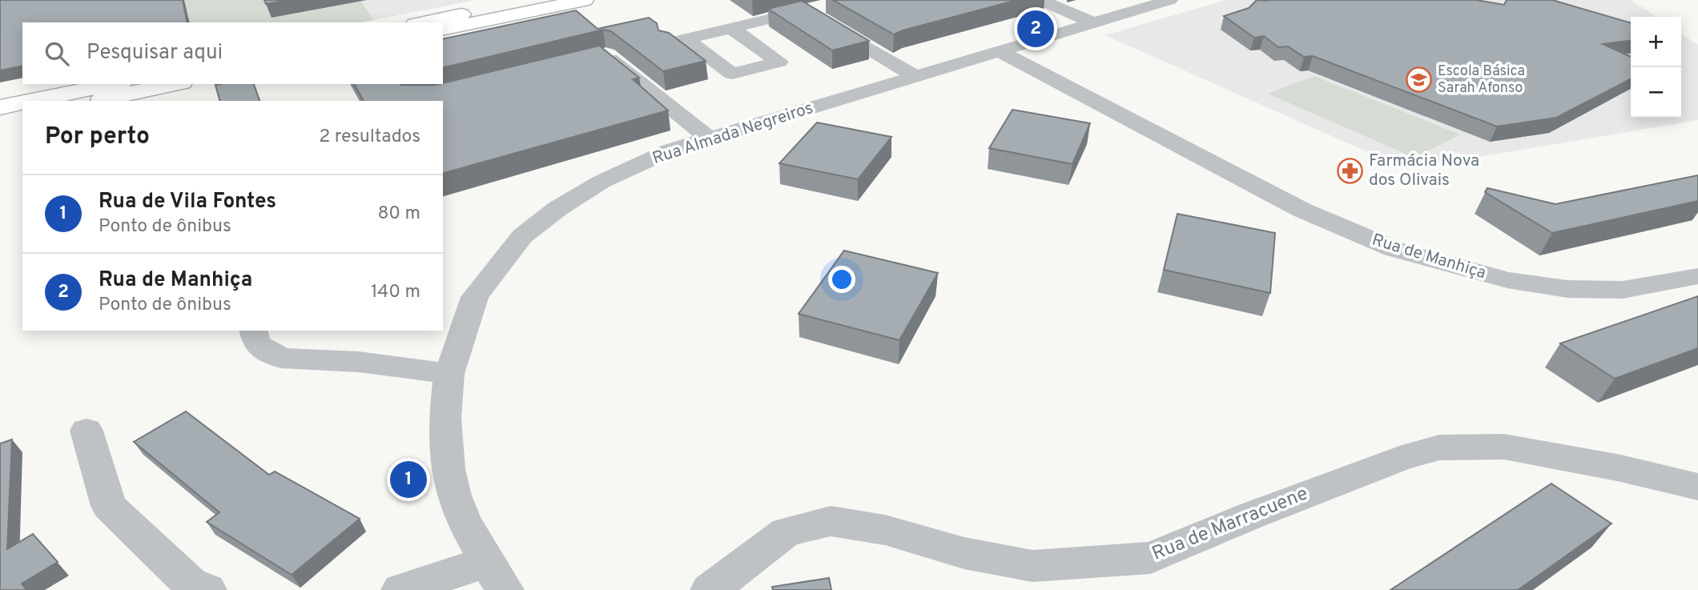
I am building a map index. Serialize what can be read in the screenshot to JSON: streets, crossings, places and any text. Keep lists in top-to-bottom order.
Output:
{
  "streets": {
    "street": ["Rua Almada Negreiros", "Rua de Manhiça", "Rua de Marracuene"]
  },
  "crossings": [
    ["Rua Almada Negreiros", "Rua de Manhiça"]
  ],
  "places": {
    "school or university": ["Escola Básica Sarah Afonso"],
    "pharmacy": ["Farmácia Nova dos Olivais"]
  },
  "page": {
    "pins": ["2", "1"],
    "map_buttons": ["+", "−"],
    "search": "Pesquisar aqui",
    "heading": ["Por perto", "2 resultados"],
    "list": [
      {
        "mark": "1",
        "name": "Rua de Vila Fontes",
        "note": "Ponto de ônibus",
        "value": "80 m"
      },
      {
        "mark": "2",
        "name": "Rua de Manhiça",
        "note": "Ponto de ônibus",
        "value": "140 m"
      }
    ]
  }
}
